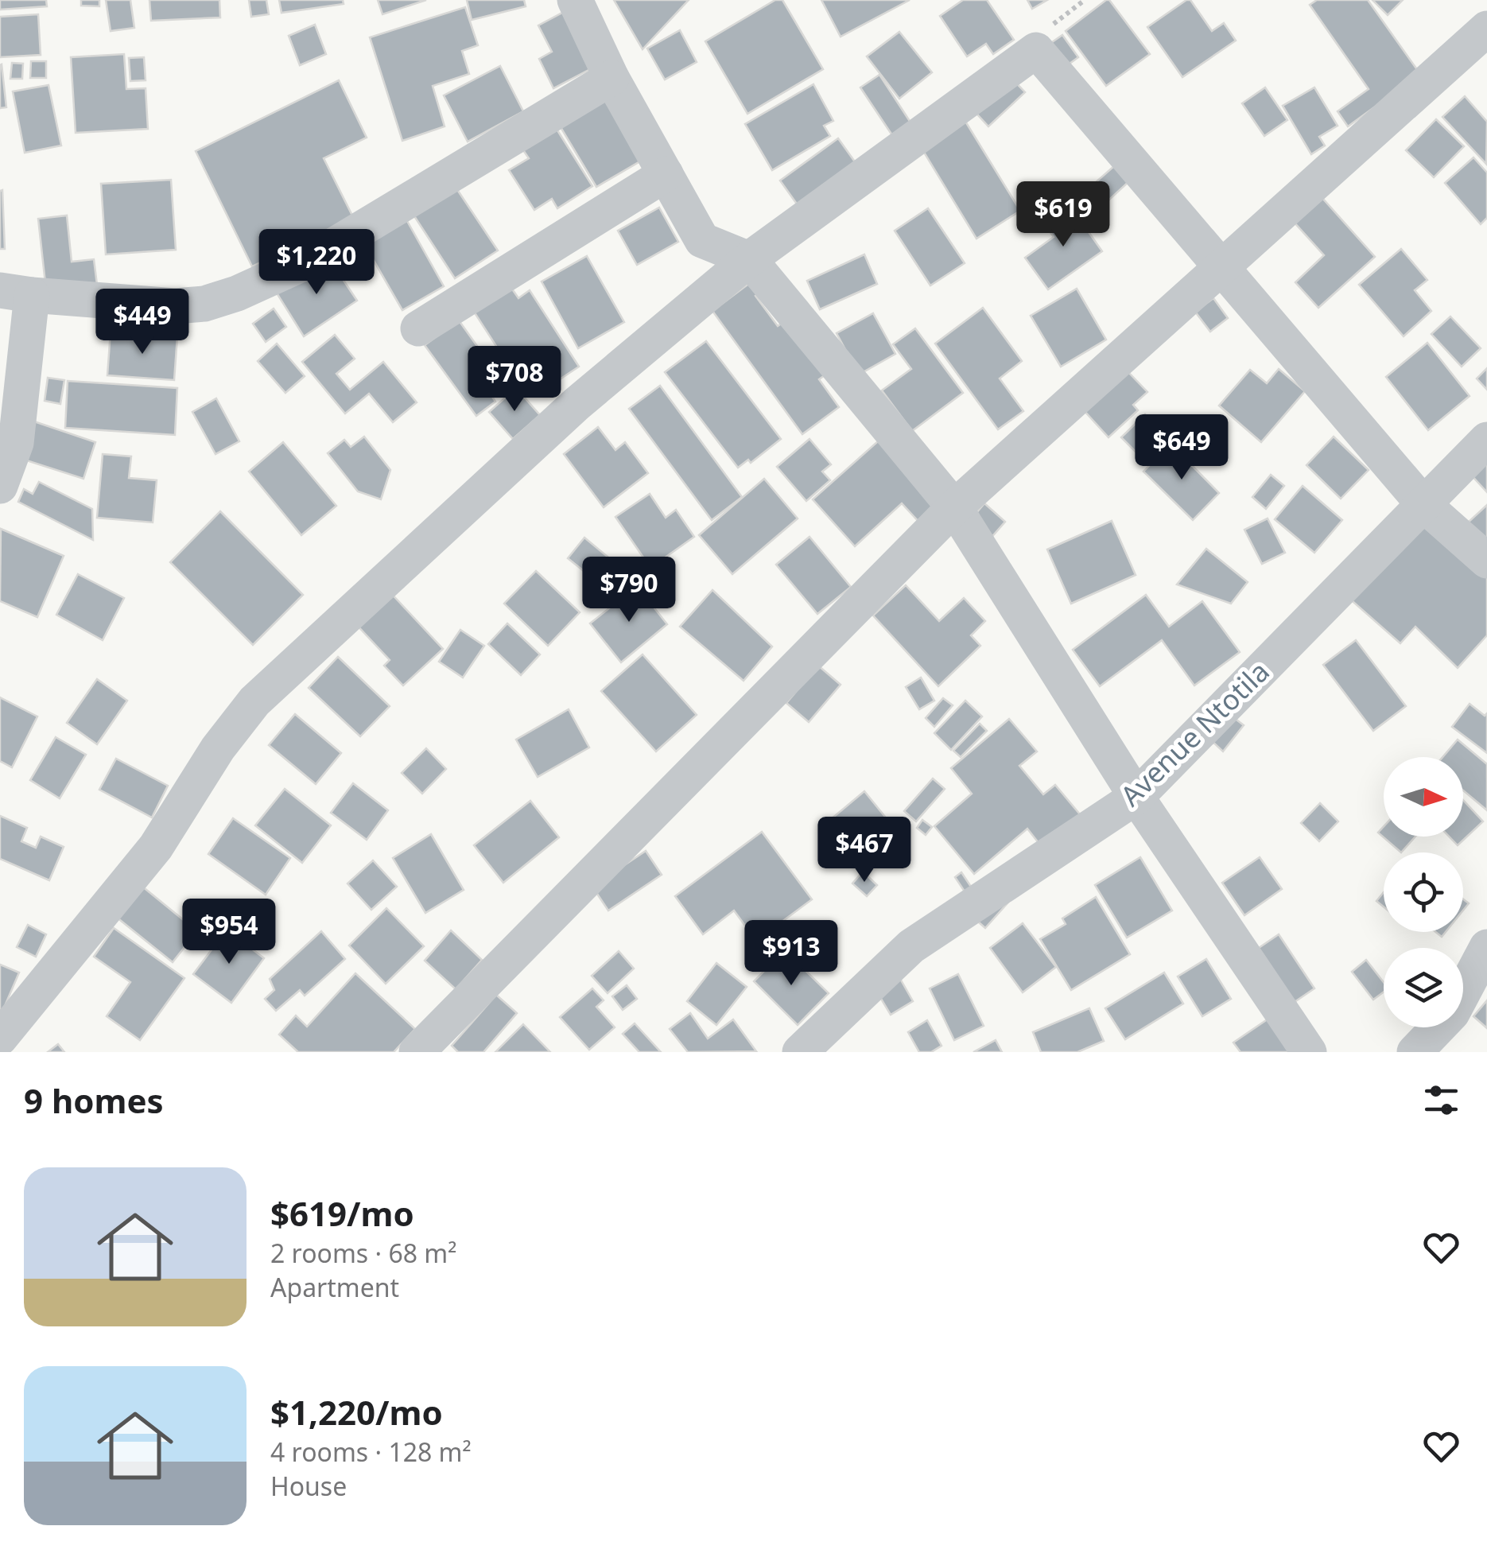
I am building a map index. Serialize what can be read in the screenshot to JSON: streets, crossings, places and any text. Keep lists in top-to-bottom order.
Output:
{
  "streets": {
    "street": ["Avenue Ntotila"]
  },
  "north": "right",
  "page": {
    "price": [
      "$619",
      "$1,220",
      "$449",
      "$708",
      "$649",
      "$790",
      "$467",
      "$954",
      "$913"
    ],
    "heading": "9 homes",
    "list": [
      {
        "name": "$619/mo",
        "note": "2 rooms · 68 m² · Apartment"
      },
      {
        "name": "$1,220/mo",
        "note": "4 rooms · 128 m² · House"
      }
    ]
  }
}
